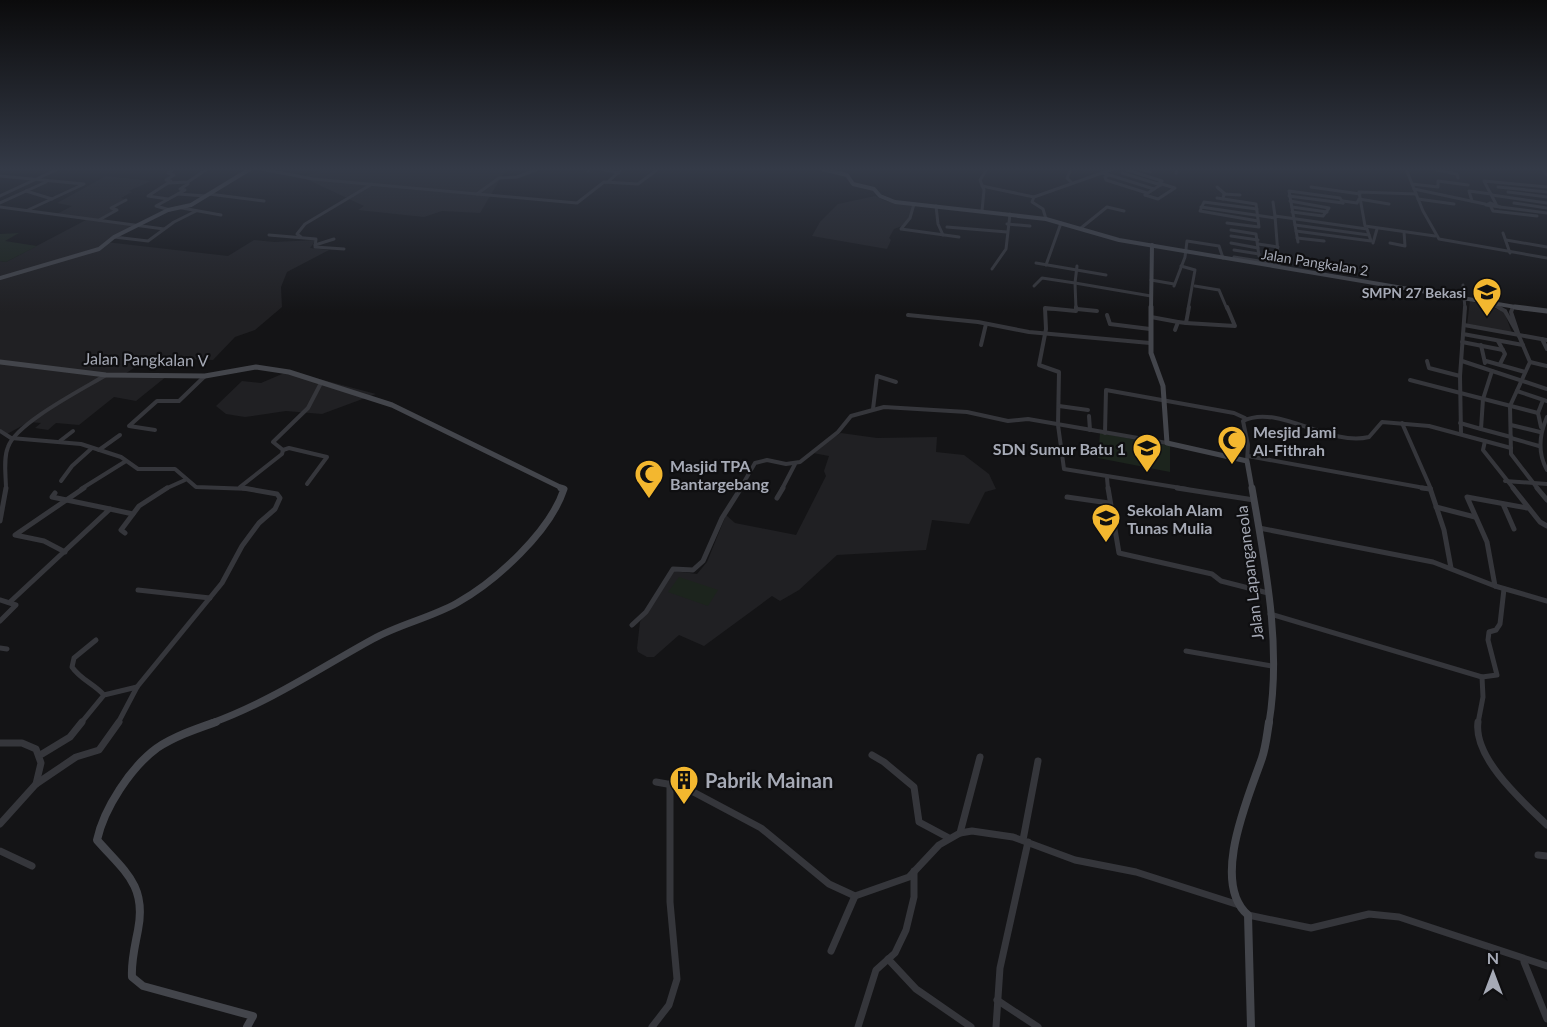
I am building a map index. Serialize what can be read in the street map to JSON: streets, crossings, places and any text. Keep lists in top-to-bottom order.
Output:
{
  "streets": {
    "street": ["Jalan Pangkalan 2", "Jalan Pangkalan V", "Jalan Lapanganeola"]
  },
  "places": {
    "school or university": ["SMPN 27 Bekasi", "SDN Sumur Batu 1", "Sekolah Alam Tunas Mulia"],
    "mosque": ["Mesjid Jami Al-Fithrah", "Masjid TPA Bantargebang"],
    "building": ["Pabrik Mainan"]
  },
  "north": "top"
}
